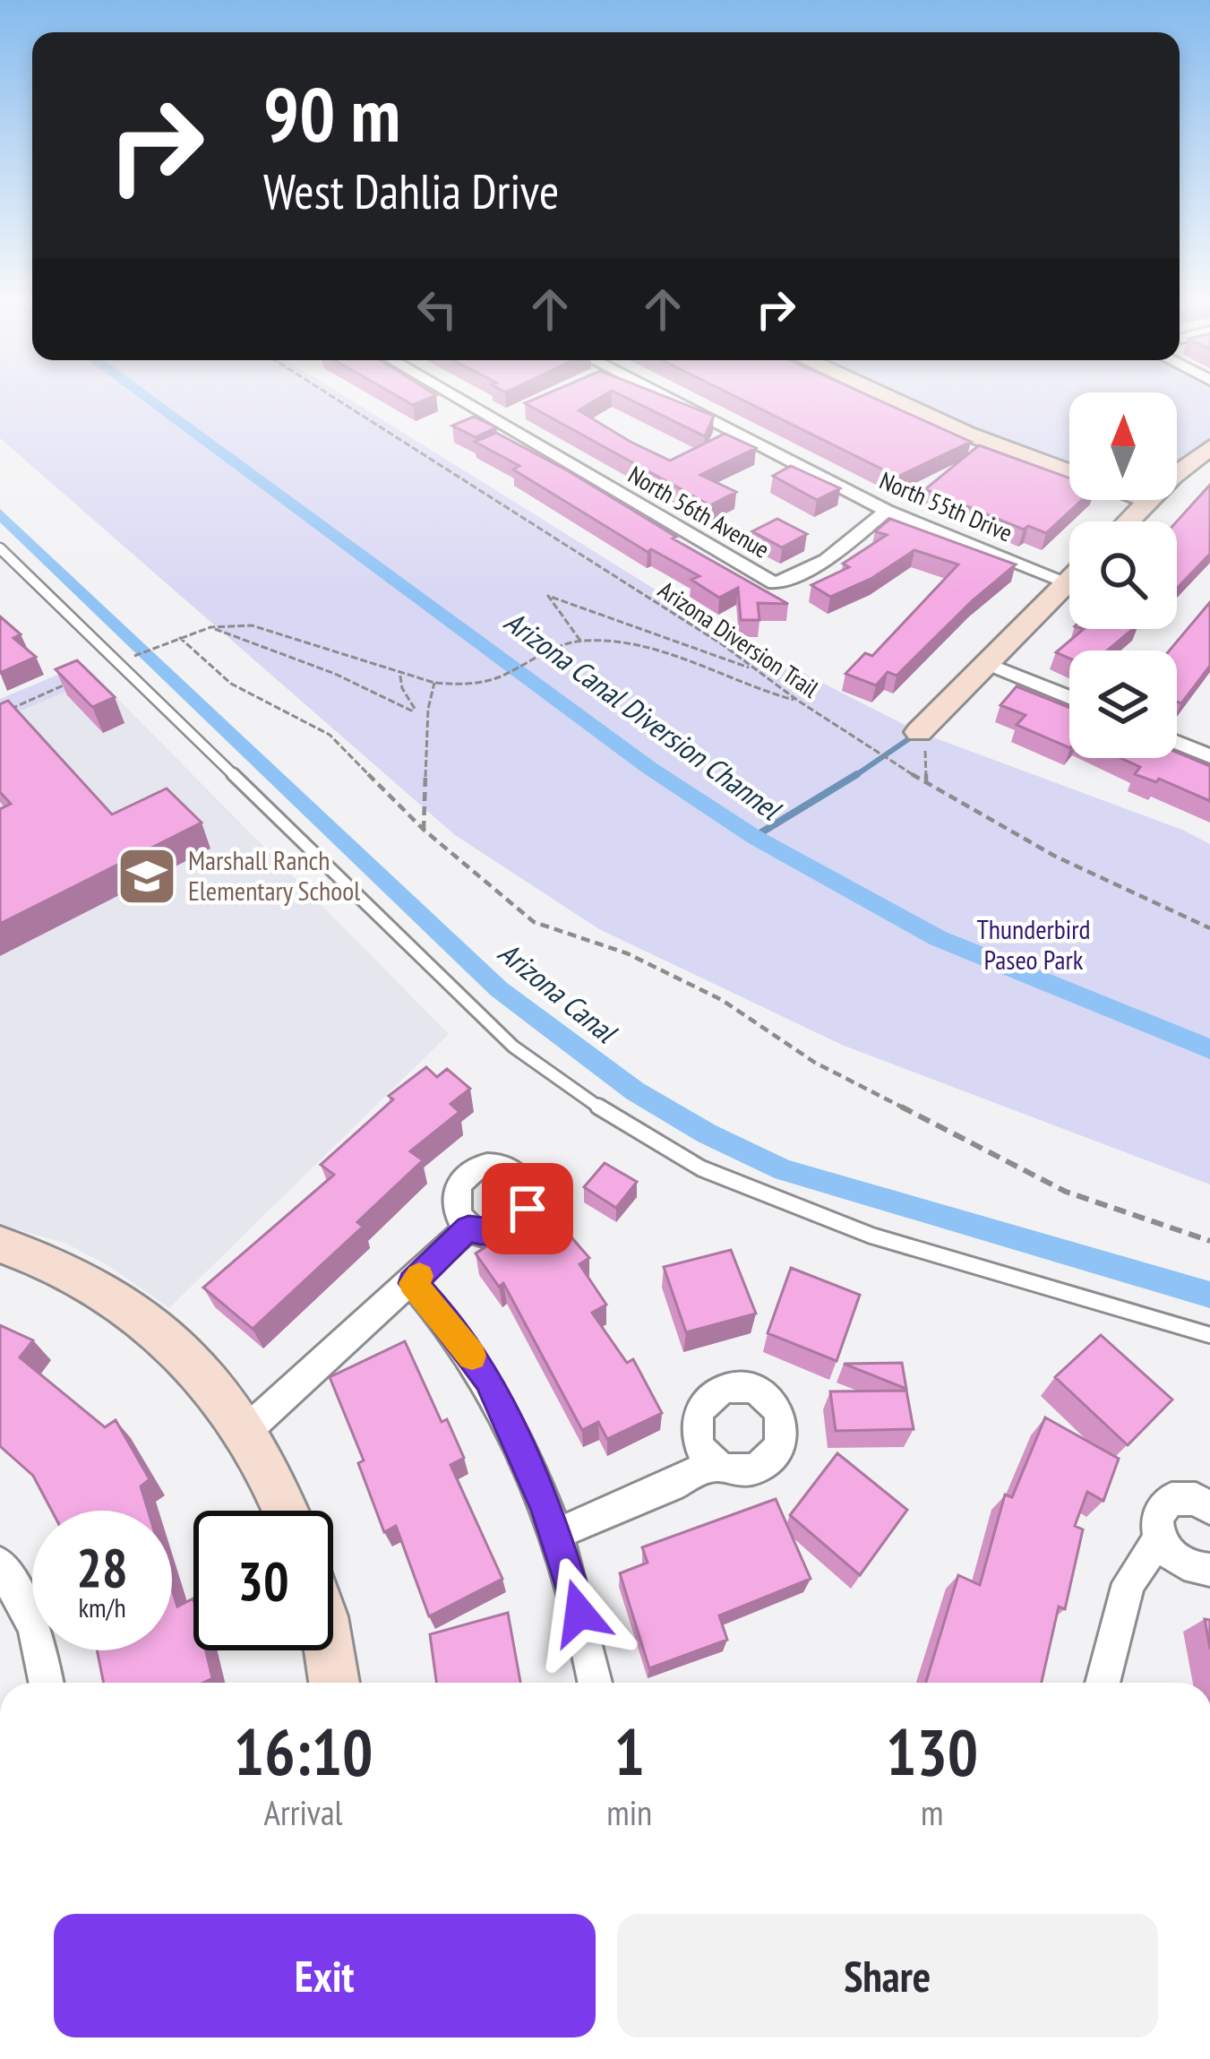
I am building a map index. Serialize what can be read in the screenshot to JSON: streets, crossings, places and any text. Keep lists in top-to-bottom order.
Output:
{
  "streets": {
    "street": ["North 55th Drive", "North 56th Avenue"],
    "path": ["Arizona Diversion Trail"]
  },
  "crossings": [
    ["North 55th Drive", "North 56th Avenue"]
  ],
  "water": ["Arizona Canal Diversion Channel", "Arizona Canal"],
  "parks": ["Thunderbird Paseo Park"],
  "places": {
    "school or university": ["Marshall Ranch Elementary School"]
  },
  "north": "top",
  "page": {
    "turn": ["90 m", "West Dahlia Drive"],
    "speed": "28 km/h",
    "limit": "30",
    "eta": [
      "16:10",
      "Arrival",
      "1",
      "min",
      "130",
      "m"
    ],
    "buttons": ["Exit", "Share"]
  }
}
